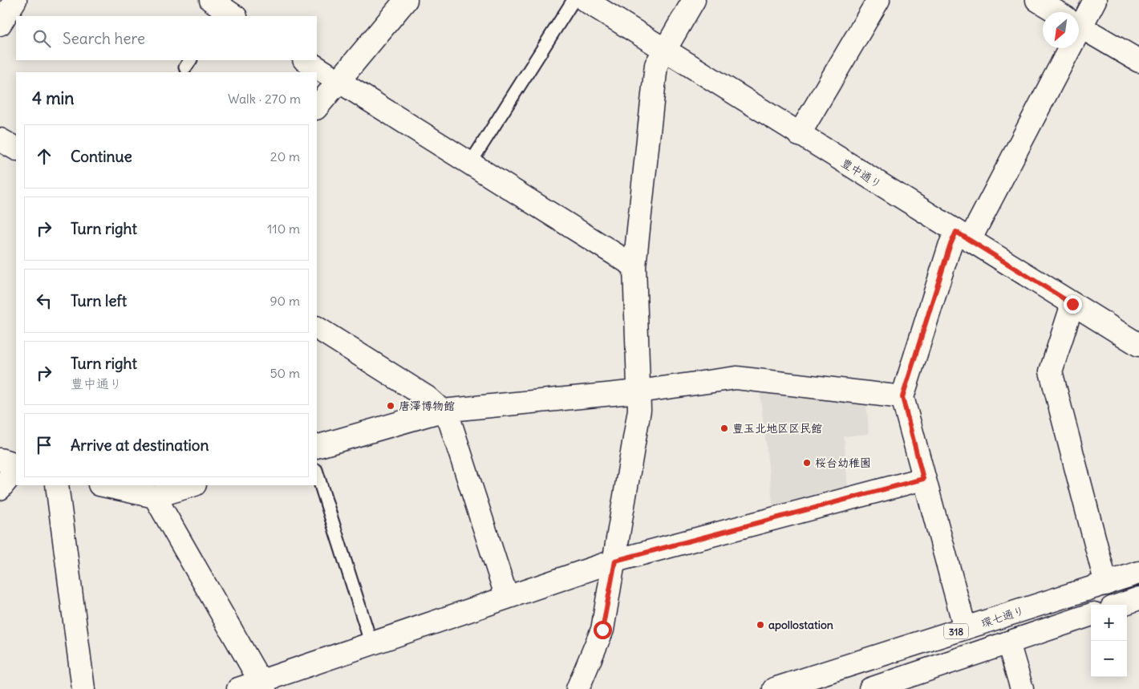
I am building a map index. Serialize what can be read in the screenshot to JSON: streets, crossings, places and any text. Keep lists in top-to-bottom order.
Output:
{
  "streets": {
    "street": ["豊中通り", "環七通り", "318"]
  },
  "places": [
    "唐澤博物館",
    "豊玉北地区区民館",
    "桜台幼稚園",
    "apollostation"
  ],
  "north": "bottom left",
  "page": {
    "search": "Search here",
    "heading": ["4 min", "Walk · 270 m"],
    "list": [
      ["Continue", "20 m"],
      ["Turn right", "110 m"],
      ["Turn left", "90 m"],
      ["Turn right", "豊中通り", "50 m"],
      "Arrive at destination"
    ],
    "map_buttons": ["+", "−"]
  }
}
